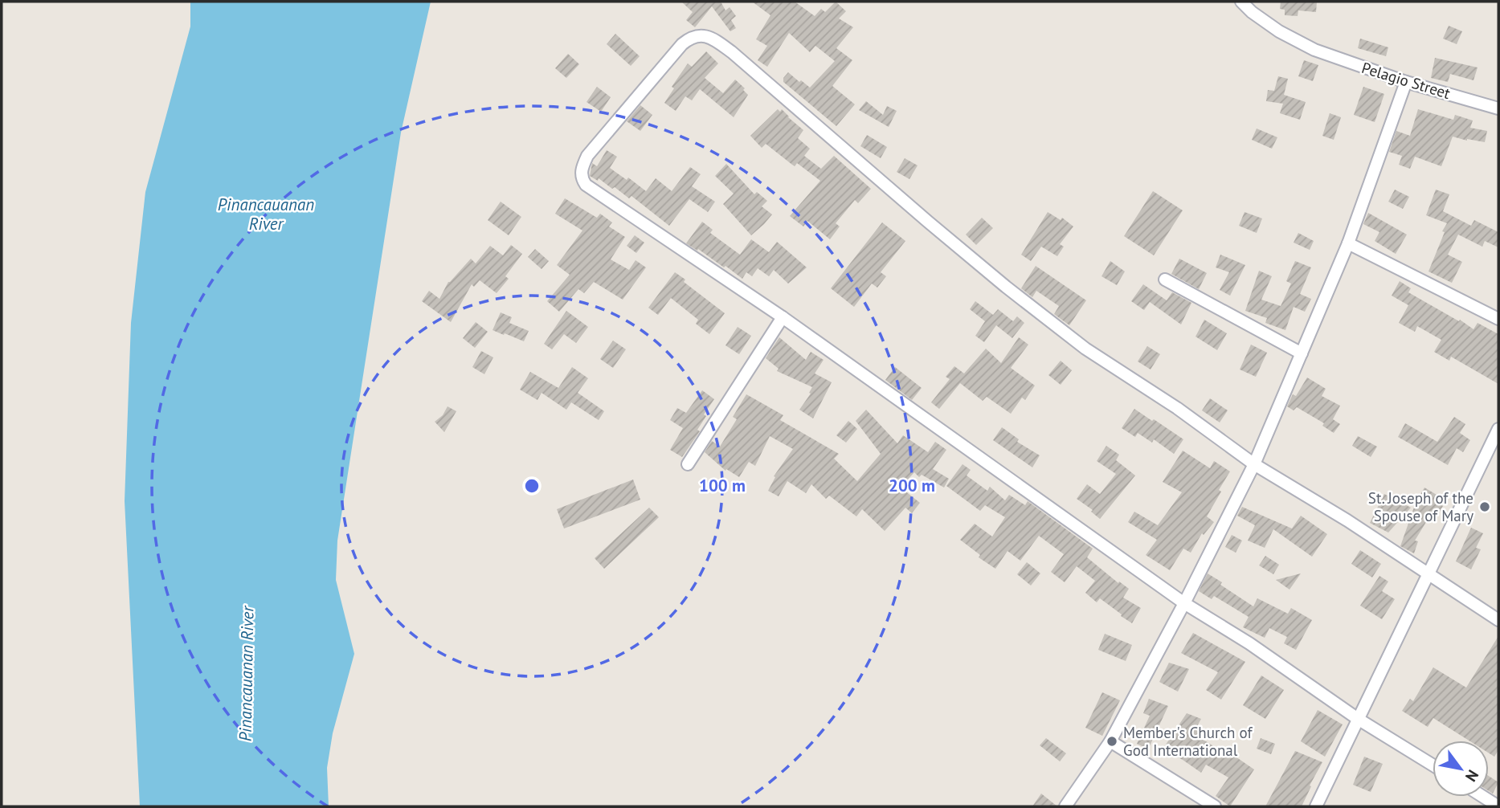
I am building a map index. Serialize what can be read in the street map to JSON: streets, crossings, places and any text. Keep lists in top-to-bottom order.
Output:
{
  "streets": {
    "street": ["Pelagio Street"]
  },
  "water": ["Pinancauanan River"],
  "places": ["St. Joseph of the Spouse of Mary", "Member's Church of God International"],
  "north": "bottom right",
  "rings": ["100 m", "200 m"]
}
